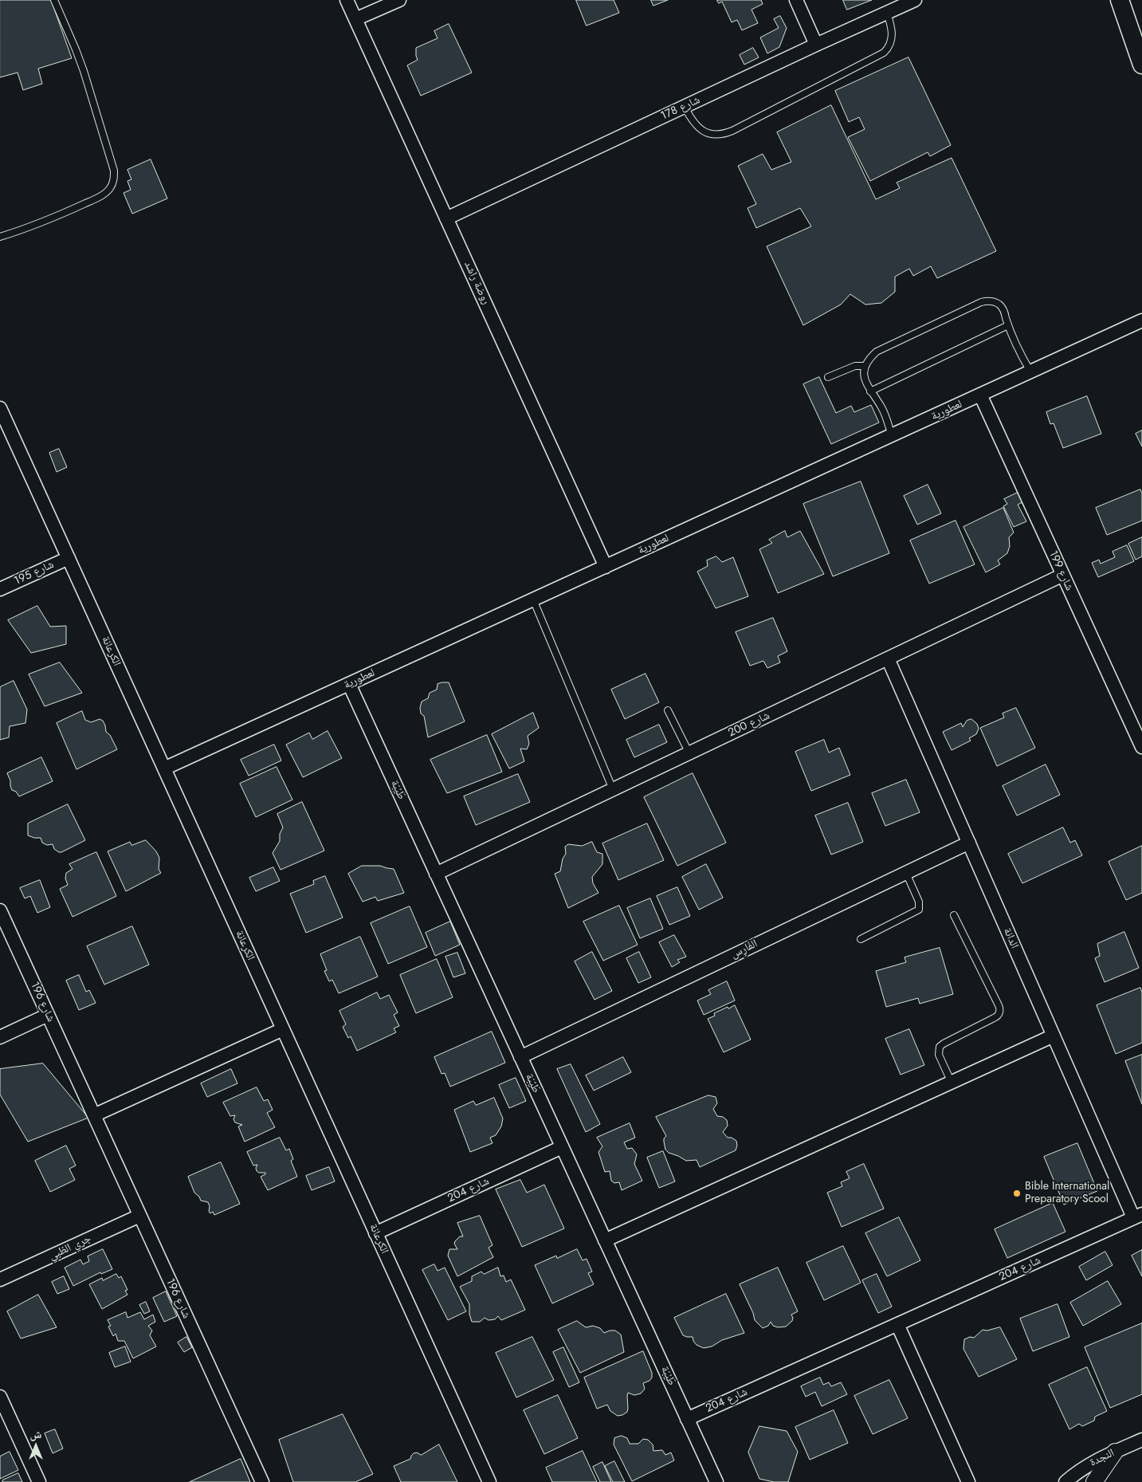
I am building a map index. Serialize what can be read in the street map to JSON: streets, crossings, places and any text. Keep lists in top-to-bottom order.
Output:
{
  "streets": {
    "street": [
      "شارع 178",
      "روضة راشد",
      "لعطورية",
      "شارع 199",
      "شارع 195",
      "الكرعانة",
      "شارع 200",
      "طَيْبَة",
      "الدانة",
      "الفَارِس",
      "شارع 196",
      "شارع 204",
      "جري الظبي",
      "النجدة"
    ]
  },
  "crossings": [
    ["شارع 178", "روضة راشد"],
    ["روضة راشد", "لعطورية"],
    ["لعطورية", "شارع 199"],
    ["لعطورية", "الكرعانة"],
    ["لعطورية", "طَيْبَة"],
    ["شارع 199", "شارع 200"],
    ["شارع 195", "الكرعانة"],
    ["الكرعانة", "شارع 204"],
    ["شارع 200", "طَيْبَة"],
    ["شارع 200", "الدانة"],
    ["طَيْبَة", "الفَارِس"],
    ["طَيْبَة", "شارع 204"],
    ["الدانة", "الفَارِس"],
    ["الدانة", "شارع 204"],
    ["شارع 196", "جري الظبي"]
  ],
  "places": ["Bible International Preparatory Scool"],
  "north": "top"
}
